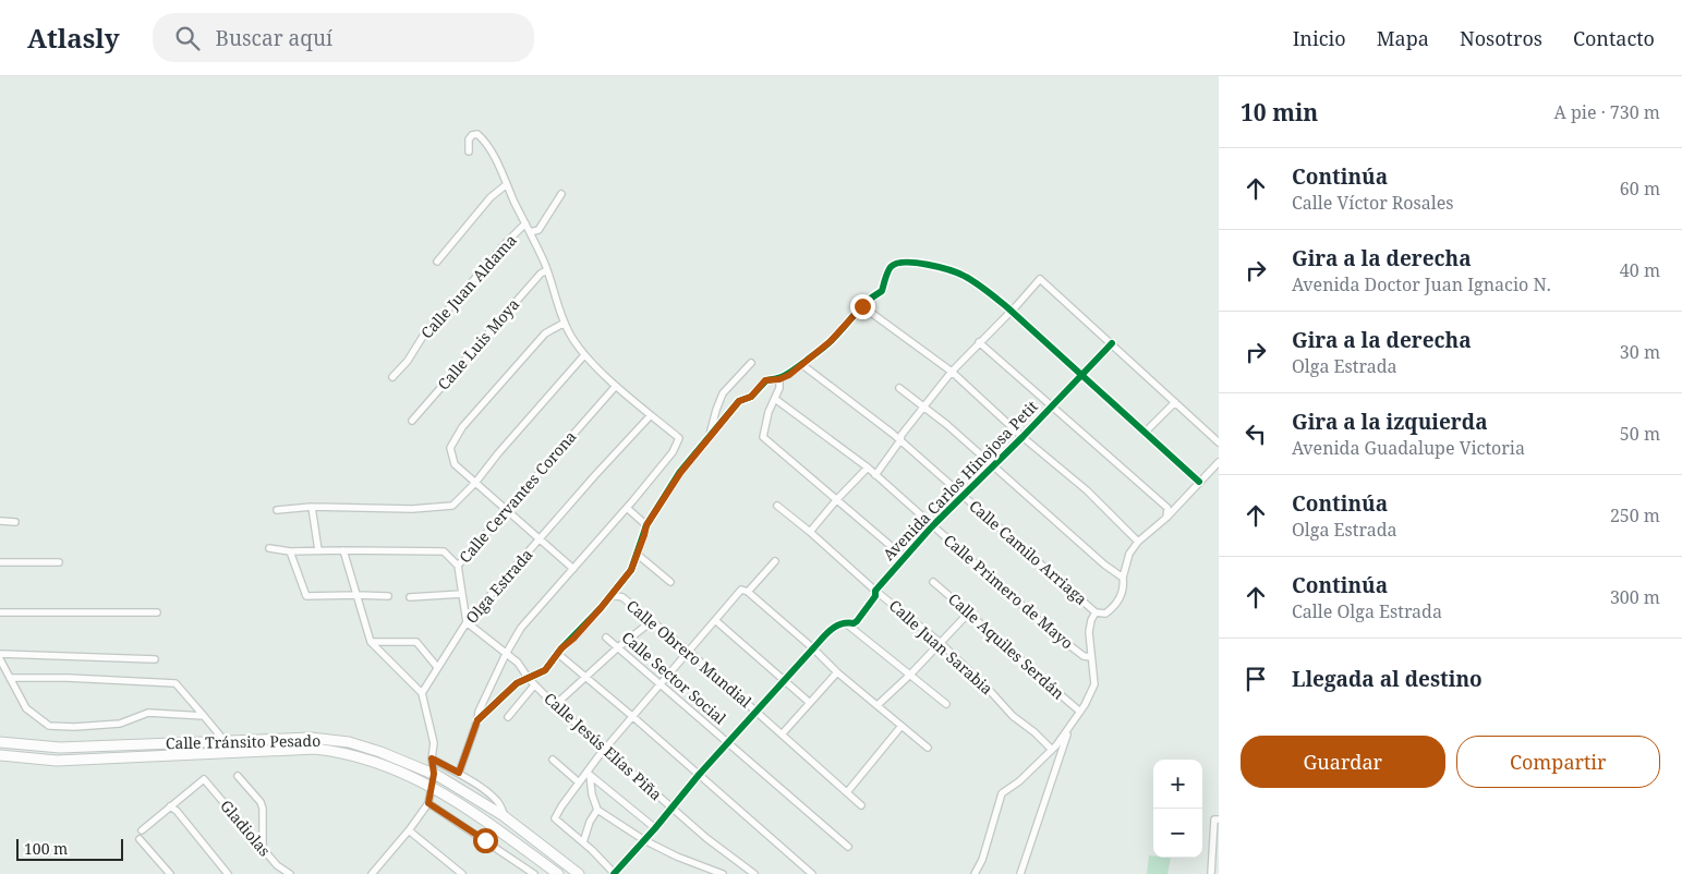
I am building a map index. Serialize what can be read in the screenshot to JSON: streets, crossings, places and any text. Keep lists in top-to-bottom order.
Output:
{
  "streets": {
    "main road": ["Calle Tránsito Pesado"],
    "street": [
      "Calle Juan Aldama",
      "Calle Luis Moya",
      "Avenida Carlos Hinojosa Petit",
      "Calle Cervantes Corona",
      "Calle Camilo Arriaga",
      "Olga Estrada",
      "Calle Primero de Mayo",
      "Calle Aquiles Serdán",
      "Calle Juan Sarabia",
      "Calle Obrero Mundial",
      "Calle Sector Social",
      "Calle Jesús Elías Piña",
      "Gladiolas"
    ]
  },
  "crossings": [
    ["Avenida Carlos Hinojosa Petit", "Calle Camilo Arriaga"],
    ["Avenida Carlos Hinojosa Petit", "Calle Primero de Mayo"],
    ["Avenida Carlos Hinojosa Petit", "Calle Juan Sarabia"],
    ["Avenida Carlos Hinojosa Petit", "Calle Obrero Mundial"],
    ["Avenida Carlos Hinojosa Petit", "Calle Sector Social"],
    ["Avenida Carlos Hinojosa Petit", "Calle Jesús Elías Piña"],
    ["Calle Cervantes Corona", "Olga Estrada"],
    ["Calle Cervantes Corona", "Calle Jesús Elías Piña"],
    ["Calle Camilo Arriaga", "Calle Primero de Mayo"],
    ["Calle Camilo Arriaga", "Calle Aquiles Serdán"],
    ["Olga Estrada", "Calle Jesús Elías Piña"]
  ],
  "scale_bar": "100 m",
  "page": {
    "header": "Atlasly",
    "search": "Buscar aquí",
    "nav": [
      "Inicio",
      "Mapa",
      "Nosotros",
      "Contacto"
    ],
    "heading": ["10 min", "A pie · 730 m"],
    "list": [
      ["Continúa", "Calle Víctor Rosales", "60 m"],
      ["Gira a la derecha", "Avenida Doctor Juan Ignacio N.", "40 m"],
      ["Gira a la derecha", "Olga Estrada", "30 m"],
      ["Gira a la izquierda", "Avenida Guadalupe Victoria", "50 m"],
      ["Continúa", "Olga Estrada", "250 m"],
      ["Continúa", "Calle Olga Estrada", "300 m"],
      "Llegada al destino"
    ],
    "buttons": ["Guardar", "Compartir"],
    "map_buttons": ["+", "−"],
    "scale": "100 m"
  }
}
